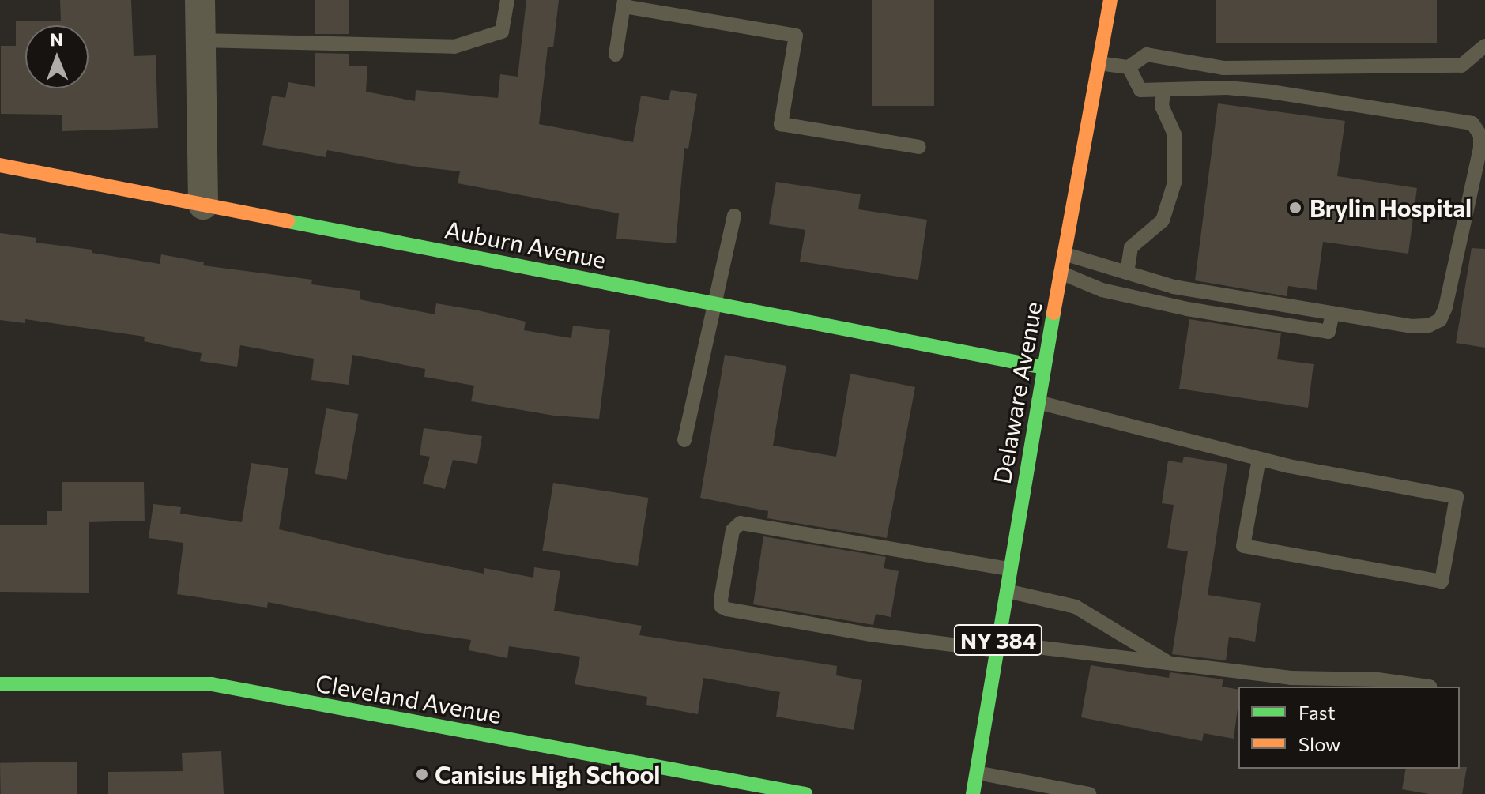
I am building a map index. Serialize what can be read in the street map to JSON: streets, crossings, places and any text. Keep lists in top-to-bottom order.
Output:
{
  "streets": {
    "street": [
      "Auburn Avenue",
      "Delaware Avenue",
      "NY 384",
      "Cleveland Avenue"
    ]
  },
  "crossings": [
    ["Auburn Avenue", "Delaware Avenue"]
  ],
  "places": ["Brylin Hospital", "Canisius High School"],
  "legend": ["Fast", "Slow"],
  "north": "top"
}
